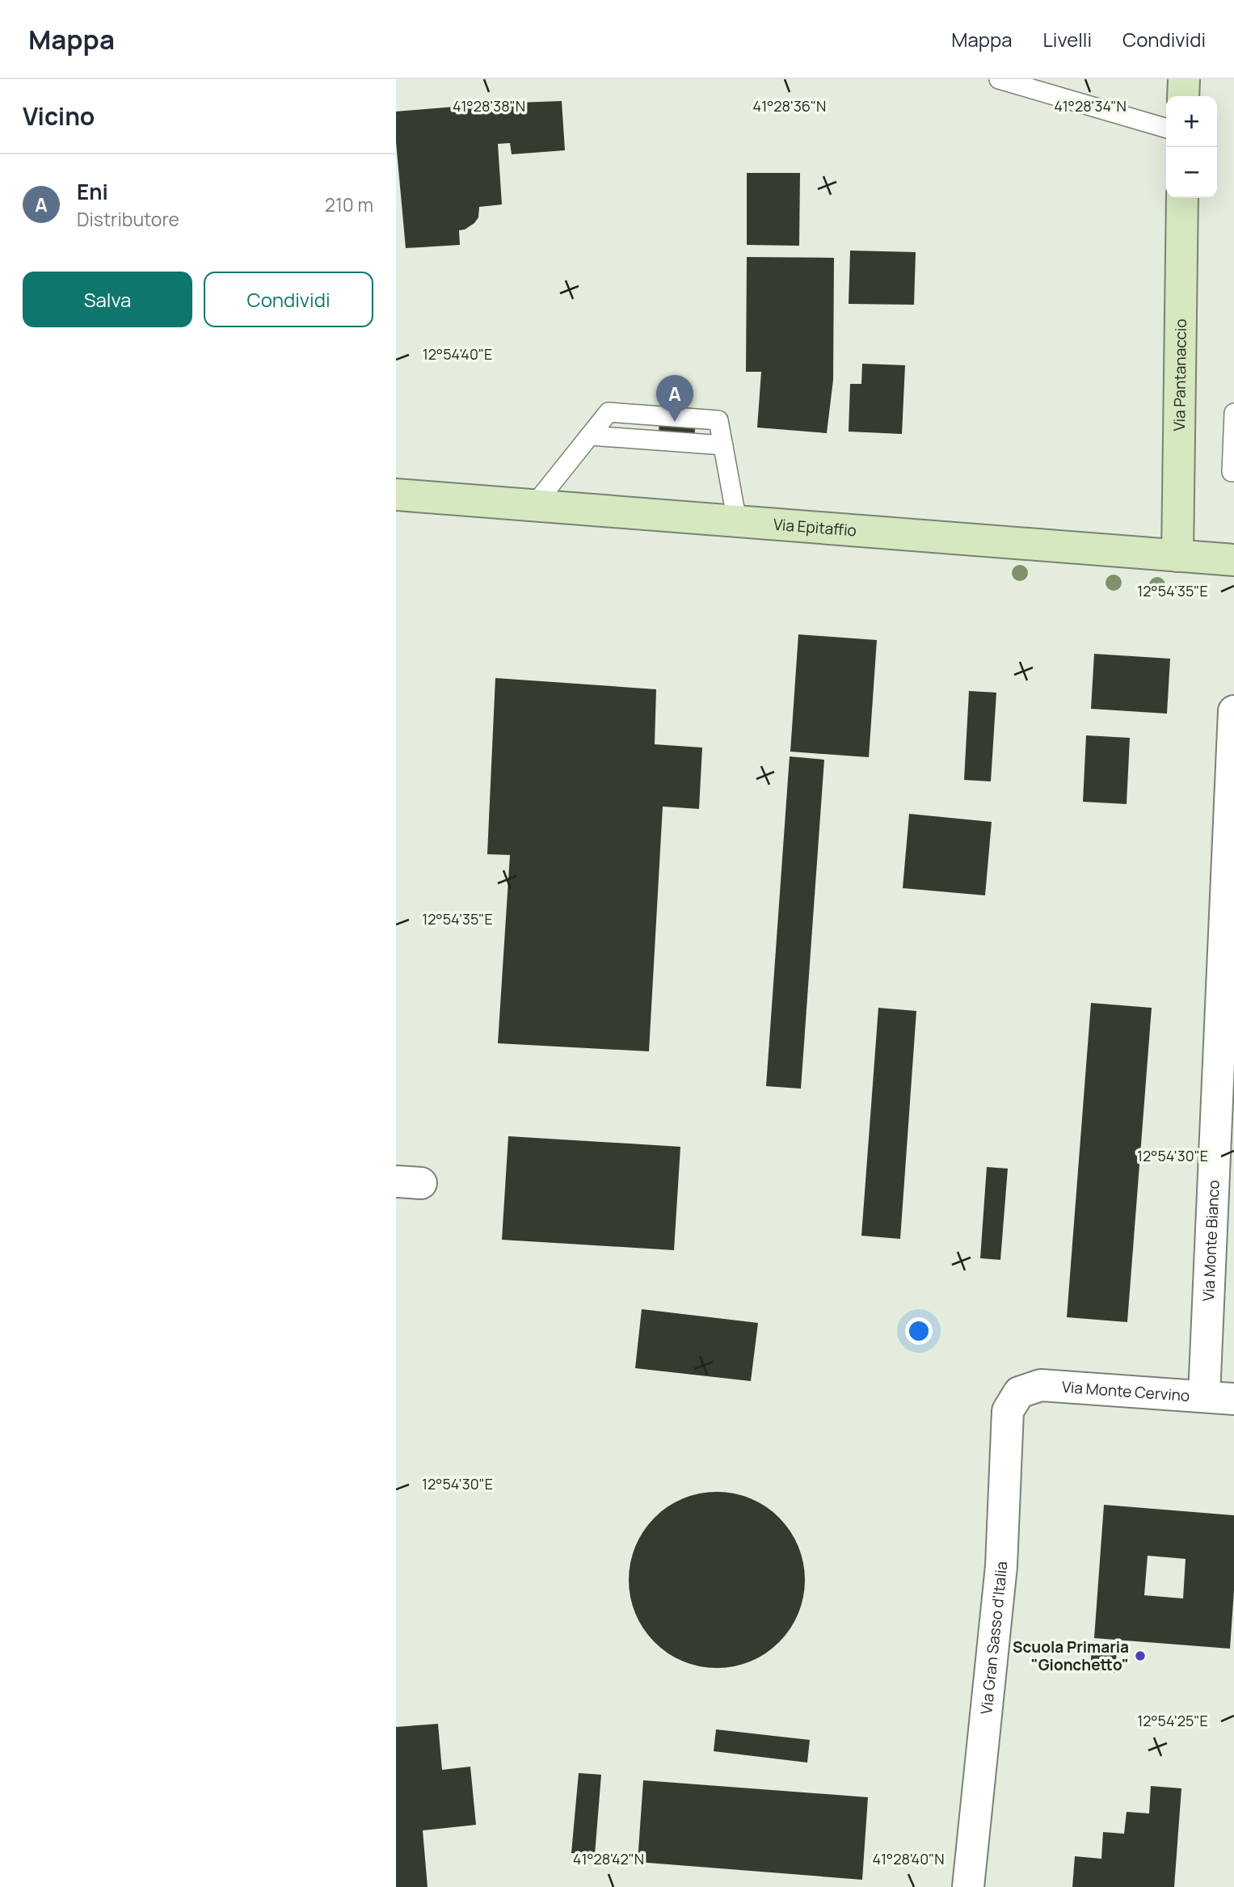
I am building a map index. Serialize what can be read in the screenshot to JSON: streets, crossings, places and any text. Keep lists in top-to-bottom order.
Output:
{
  "streets": {
    "main road": ["Via Pantanaccio", "Via Epitaffio"],
    "street": ["Via Monte Bianco", "Via Monte Cervino", "Via Gran Sasso d'Italia"]
  },
  "crossings": [
    ["Via Pantanaccio", "Via Epitaffio"],
    ["Via Monte Bianco", "Via Monte Cervino"],
    ["Via Monte Cervino", "Via Gran Sasso d'Italia"]
  ],
  "places": ["Scuola Primaria \"Gionchetto\""],
  "page": {
    "header": "Mappa",
    "nav": ["Mappa", "Livelli", "Condividi"],
    "heading": "Vicino",
    "map_buttons": ["+", "−"],
    "list": [
      {
        "mark": "A",
        "name": "Eni",
        "note": "Distributore",
        "value": "210 m"
      }
    ],
    "buttons": ["Salva", "Condividi"],
    "pins": "A"
  },
  "coordinates": [
    "41°28'38\"N",
    "41°28'36\"N",
    "41°28'34\"N",
    "12°54'40\"E",
    "12°54'35\"E",
    "12°54'30\"E",
    "12°54'25\"E",
    "41°28'42\"N",
    "41°28'40\"N"
  ]
}
